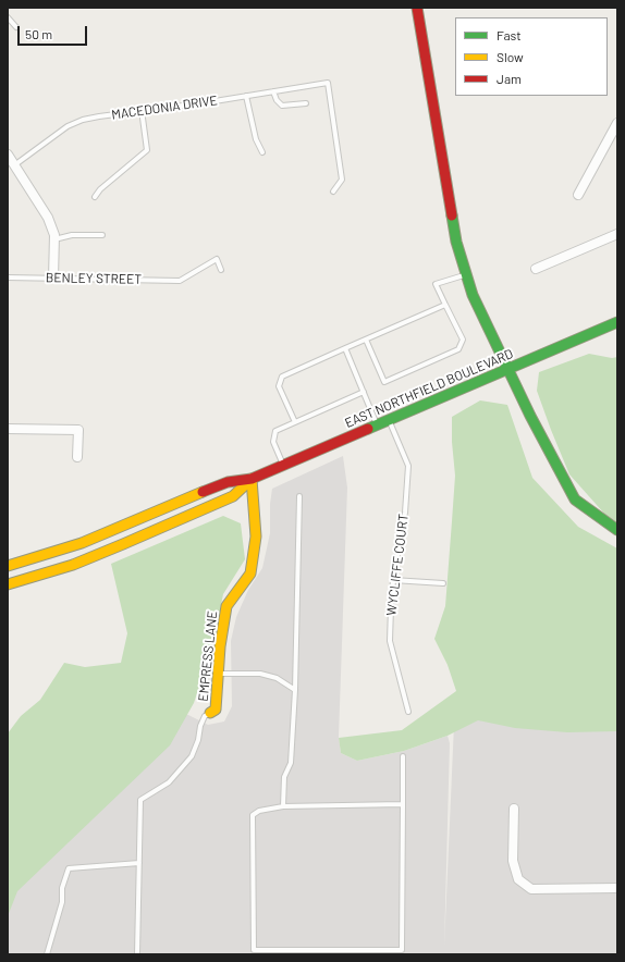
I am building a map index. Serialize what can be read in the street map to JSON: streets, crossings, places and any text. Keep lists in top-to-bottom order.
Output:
{
  "streets": {
    "main road": ["EAST NORTHFIELD BOULEVARD", "EMPRESS LANE"],
    "lane": ["MACEDONIA DRIVE", "BENLEY STREET", "WYCLIFFE COURT"]
  },
  "crossings": [
    ["EAST NORTHFIELD BOULEVARD", "WYCLIFFE COURT"],
    ["EAST NORTHFIELD BOULEVARD", "EMPRESS LANE"]
  ],
  "legend": ["Fast", "Slow", "Jam"],
  "scale_bar": "50 m"
}
